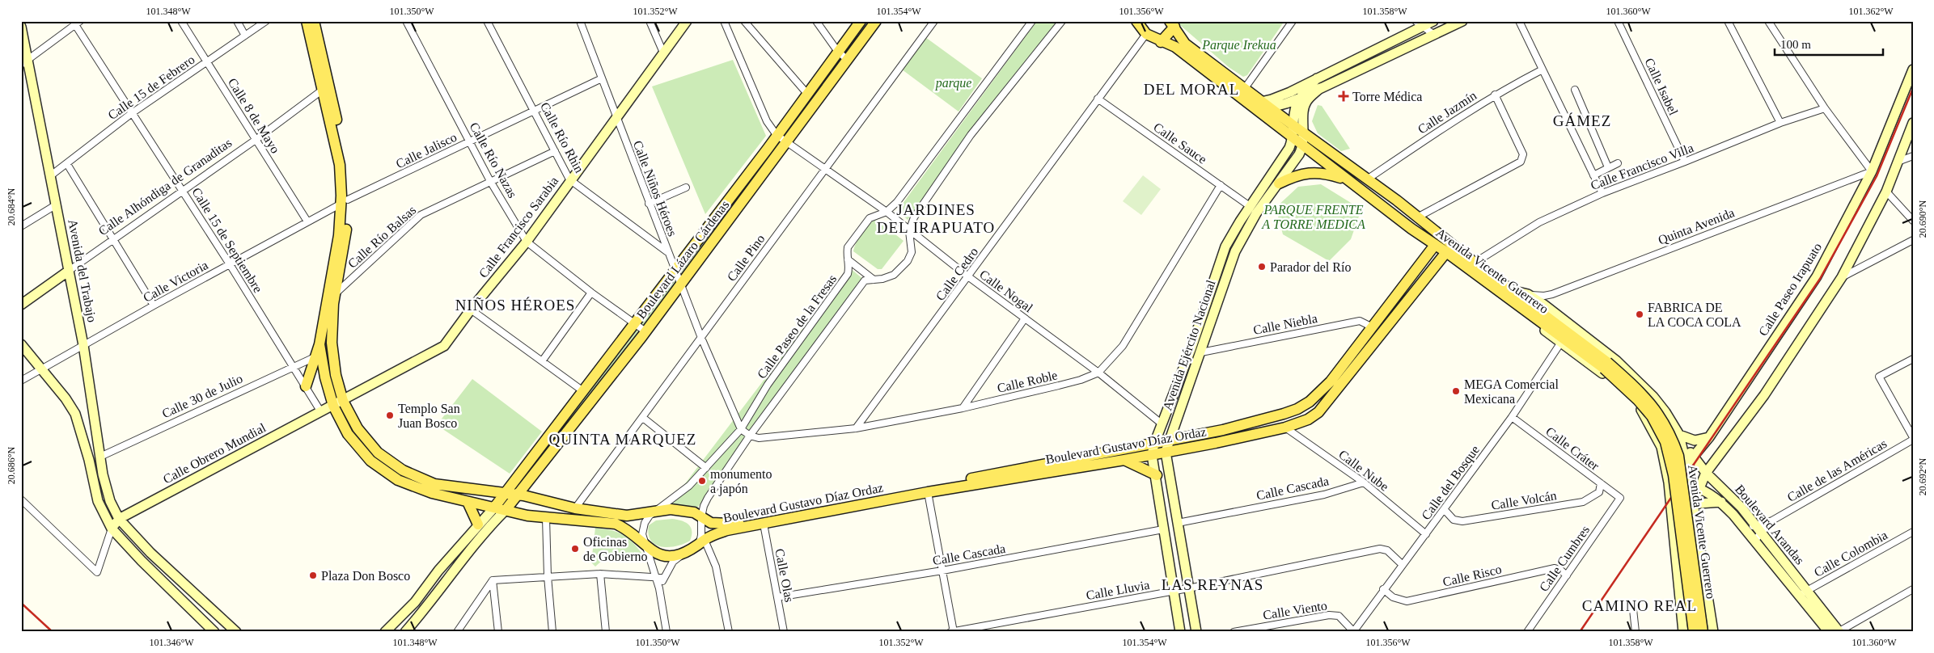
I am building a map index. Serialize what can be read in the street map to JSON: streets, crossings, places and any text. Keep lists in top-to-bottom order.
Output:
{
  "streets": {
    "main road": [
      "Calle Alhóndiga de Granaditas",
      "Calle Francisco Sarabia",
      "Boulevard Lázaro Cárdenas",
      "Avenida del Trabajo",
      "Avenida Vicente Guerrero",
      "Calle Paseo Irapuato",
      "Avenida Ejército Nacional",
      "Boulevard Gustavo Díaz Ordaz",
      "Calle Obrero Mundial",
      "Boulevard Arandas"
    ],
    "street": [
      "Calle Isabel",
      "Calle 15 de Febrero",
      "Calle Jazmín",
      "Calle 8 de Mayo",
      "Calle Río Rhin",
      "Calle Sauce",
      "Calle Jalisco",
      "Calle Río Nazas",
      "Calle Francisco Villa",
      "Calle Niños Héroes",
      "Quinta Avenida",
      "Calle Río Balsas",
      "Calle 15 de Septiembre",
      "Calle Pino",
      "Calle Cedro",
      "Calle Victoria",
      "Calle Nogal",
      "Calle Niebla",
      "Calle Paseo de la Fresas",
      "Calle Roble",
      "Calle 30 de Julio",
      "Calle Cráter",
      "Calle Nube",
      "Calle de las Américas",
      "Calle del Bosque",
      "Calle Cascada",
      "Calle Volcán",
      "Calle Colombia",
      "Calle Cumbres",
      "Calle Olas",
      "Calle Risco",
      "Calle Lluvia",
      "Calle Viento"
    ]
  },
  "crossings": [
    ["Calle Isabel", "Calle Francisco Villa"],
    ["Calle 15 de Febrero", "Calle 8 de Mayo"],
    ["Calle 15 de Febrero", "Calle 15 de Septiembre"],
    ["Calle 15 de Febrero", "Avenida del Trabajo"],
    ["Calle Jazmín", "Avenida Vicente Guerrero"],
    ["Calle 8 de Mayo", "Calle Alhóndiga de Granaditas"],
    ["Calle 8 de Mayo", "Calle Victoria"],
    ["Calle Río Rhin", "Calle Jalisco"],
    ["Calle Río Rhin", "Calle Niños Héroes"],
    ["Calle Río Rhin", "Calle Francisco Sarabia"],
    ["Calle Río Rhin", "Calle Río Balsas"],
    ["Calle Sauce", "Calle Cedro"],
    ["Calle Sauce", "Avenida Ejército Nacional"],
    ["Calle Sauce", "Calle Roble"],
    ["Calle Jalisco", "Calle Río Nazas"],
    ["Calle Jalisco", "Calle Niños Héroes"],
    ["Calle Jalisco", "Calle Victoria"],
    ["Calle Jalisco", "Boulevard Gustavo Díaz Ordaz"],
    ["Calle Río Nazas", "Calle Francisco Sarabia"],
    ["Calle Río Nazas", "Calle Río Balsas"],
    ["Calle Río Nazas", "Boulevard Lázaro Cárdenas"],
    ["Calle Francisco Villa", "Avenida Vicente Guerrero"],
    ["Calle Alhóndiga de Granaditas", "Calle 15 de Septiembre"],
    ["Calle Alhóndiga de Granaditas", "Avenida del Trabajo"],
    ["Calle Alhóndiga de Granaditas", "Boulevard Gustavo Díaz Ordaz"],
    ["Calle Niños Héroes", "Calle Francisco Sarabia"],
    ["Calle Niños Héroes", "Calle Pino"],
    ["Calle Niños Héroes", "Boulevard Lázaro Cárdenas"],
    ["Calle Niños Héroes", "Calle Paseo de la Fresas"],
    ["Quinta Avenida", "Calle Paseo Irapuato"],
    ["Quinta Avenida", "Boulevard Arandas"],
    ["Calle Francisco Sarabia", "Boulevard Gustavo Díaz Ordaz"],
    ["Calle Francisco Sarabia", "Calle Obrero Mundial"],
    ["Calle Río Balsas", "Boulevard Gustavo Díaz Ordaz"],
    ["Calle 15 de Septiembre", "Calle Victoria"],
    ["Calle 15 de Septiembre", "Calle 30 de Julio"],
    ["Calle 15 de Septiembre", "Calle Obrero Mundial"],
    ["Calle Pino", "Calle Nogal"],
    ["Calle Pino", "Boulevard Gustavo Díaz Ordaz"],
    ["Boulevard Lázaro Cárdenas", "Calle Nogal"],
    ["Boulevard Lázaro Cárdenas", "Boulevard Gustavo Díaz Ordaz"],
    ["Avenida del Trabajo", "Calle Victoria"],
    ["Avenida del Trabajo", "Calle 30 de Julio"],
    ["Avenida del Trabajo", "Calle Obrero Mundial"],
    ["Avenida Vicente Guerrero", "Calle Cedro"],
    ["Avenida Vicente Guerrero", "Avenida Ejército Nacional"],
    ["Avenida Vicente Guerrero", "Boulevard Gustavo Díaz Ordaz"],
    ["Calle Cedro", "Calle Nogal"],
    ["Calle Cedro", "Calle Roble"],
    ["Calle Victoria", "Boulevard Gustavo Díaz Ordaz"],
    ["Calle Paseo Irapuato", "Boulevard Arandas"],
    ["Calle Nogal", "Calle Paseo de la Fresas"],
    ["Calle Nogal", "Avenida Ejército Nacional"],
    ["Calle Nogal", "Calle Roble"],
    ["Calle Niebla", "Avenida Ejército Nacional"],
    ["Calle Niebla", "Boulevard Gustavo Díaz Ordaz"],
    ["Calle Paseo de la Fresas", "Calle Roble"],
    ["Calle Paseo de la Fresas", "Boulevard Gustavo Díaz Ordaz"],
    ["Avenida Ejército Nacional", "Boulevard Gustavo Díaz Ordaz"],
    ["Avenida Ejército Nacional", "Calle Cascada"],
    ["Avenida Ejército Nacional", "Calle Lluvia"],
    ["Boulevard Gustavo Díaz Ordaz", "Calle Obrero Mundial"],
    ["Boulevard Gustavo Díaz Ordaz", "Calle Nube"],
    ["Boulevard Gustavo Díaz Ordaz", "Calle Olas"],
    ["Calle Cráter", "Calle del Bosque"],
    ["Calle Cráter", "Calle Volcán"],
    ["Calle Cráter", "Calle Cumbres"],
    ["Calle Nube", "Calle del Bosque"],
    ["Calle Nube", "Calle Cascada"],
    ["Calle de las Américas", "Boulevard Arandas"],
    ["Calle del Bosque", "Calle Volcán"],
    ["Calle del Bosque", "Calle Risco"],
    ["Calle del Bosque", "Calle Lluvia"],
    ["Calle del Bosque", "Calle Viento"],
    ["Calle Cascada", "Calle Olas"],
    ["Boulevard Arandas", "Calle Colombia"],
    ["Calle Cumbres", "Calle Risco"]
  ],
  "districts": [
    "DEL MORAL",
    "GÁMEZ",
    "JARDINES DEL IRAPUATO",
    "NIÑOS HÉROES",
    "QUINTA MARQUEZ",
    "LAS REYNAS",
    "CAMINO REAL"
  ],
  "parks": ["Parque Irekua", "parque", "PARQUE FRENTE A TORRE MEDICA"],
  "places": {
    "health": ["Torre Médica"],
    "other": [
      "Parador del Río",
      "FABRICA DE LA COCA COLA",
      "MEGA Comercial Mexicana",
      "Templo San Juan Bosco",
      "monumento a japón",
      "Oficinas de Gobierno",
      "Plaza Don Bosco"
    ]
  },
  "scale_bar": "100 m",
  "coordinates": [
    "101.348°W",
    "101.350°W",
    "101.352°W",
    "101.354°W",
    "101.356°W",
    "101.358°W",
    "101.360°W",
    "101.362°W",
    "20.684°N",
    "20.690°N",
    "20.686°N",
    "20.692°N",
    "101.346°W"
  ]
}
